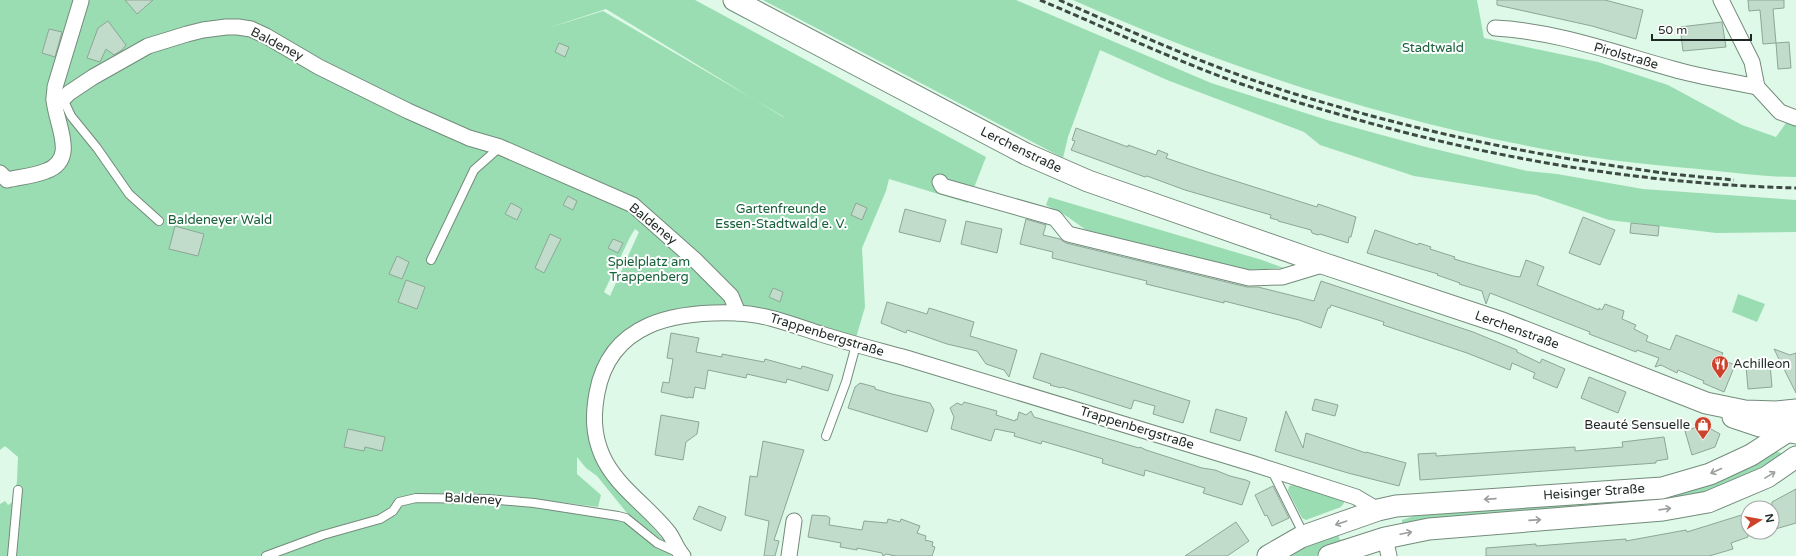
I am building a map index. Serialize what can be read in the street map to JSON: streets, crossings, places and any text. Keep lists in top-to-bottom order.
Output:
{
  "streets": {
    "main road": ["Lerchenstraße", "Heisinger Straße"],
    "street": ["Baldeney", "Pirolstraße", "Trappenbergstraße"]
  },
  "crossings": [
    ["Baldeney", "Trappenbergstraße"],
    ["Lerchenstraße", "Heisinger Straße"],
    ["Trappenbergstraße", "Heisinger Straße"]
  ],
  "parks": [
    "Stadtwald",
    "Gartenfreunde Essen-Stadtwald e. V.",
    "Baldeneyer Wald",
    "Spielplatz am Trappenberg"
  ],
  "places": {
    "restaurant": ["Achilleon"],
    "shop": ["Beauté Sensuelle"]
  },
  "scale_bar": "50 m",
  "north": "right"
}
